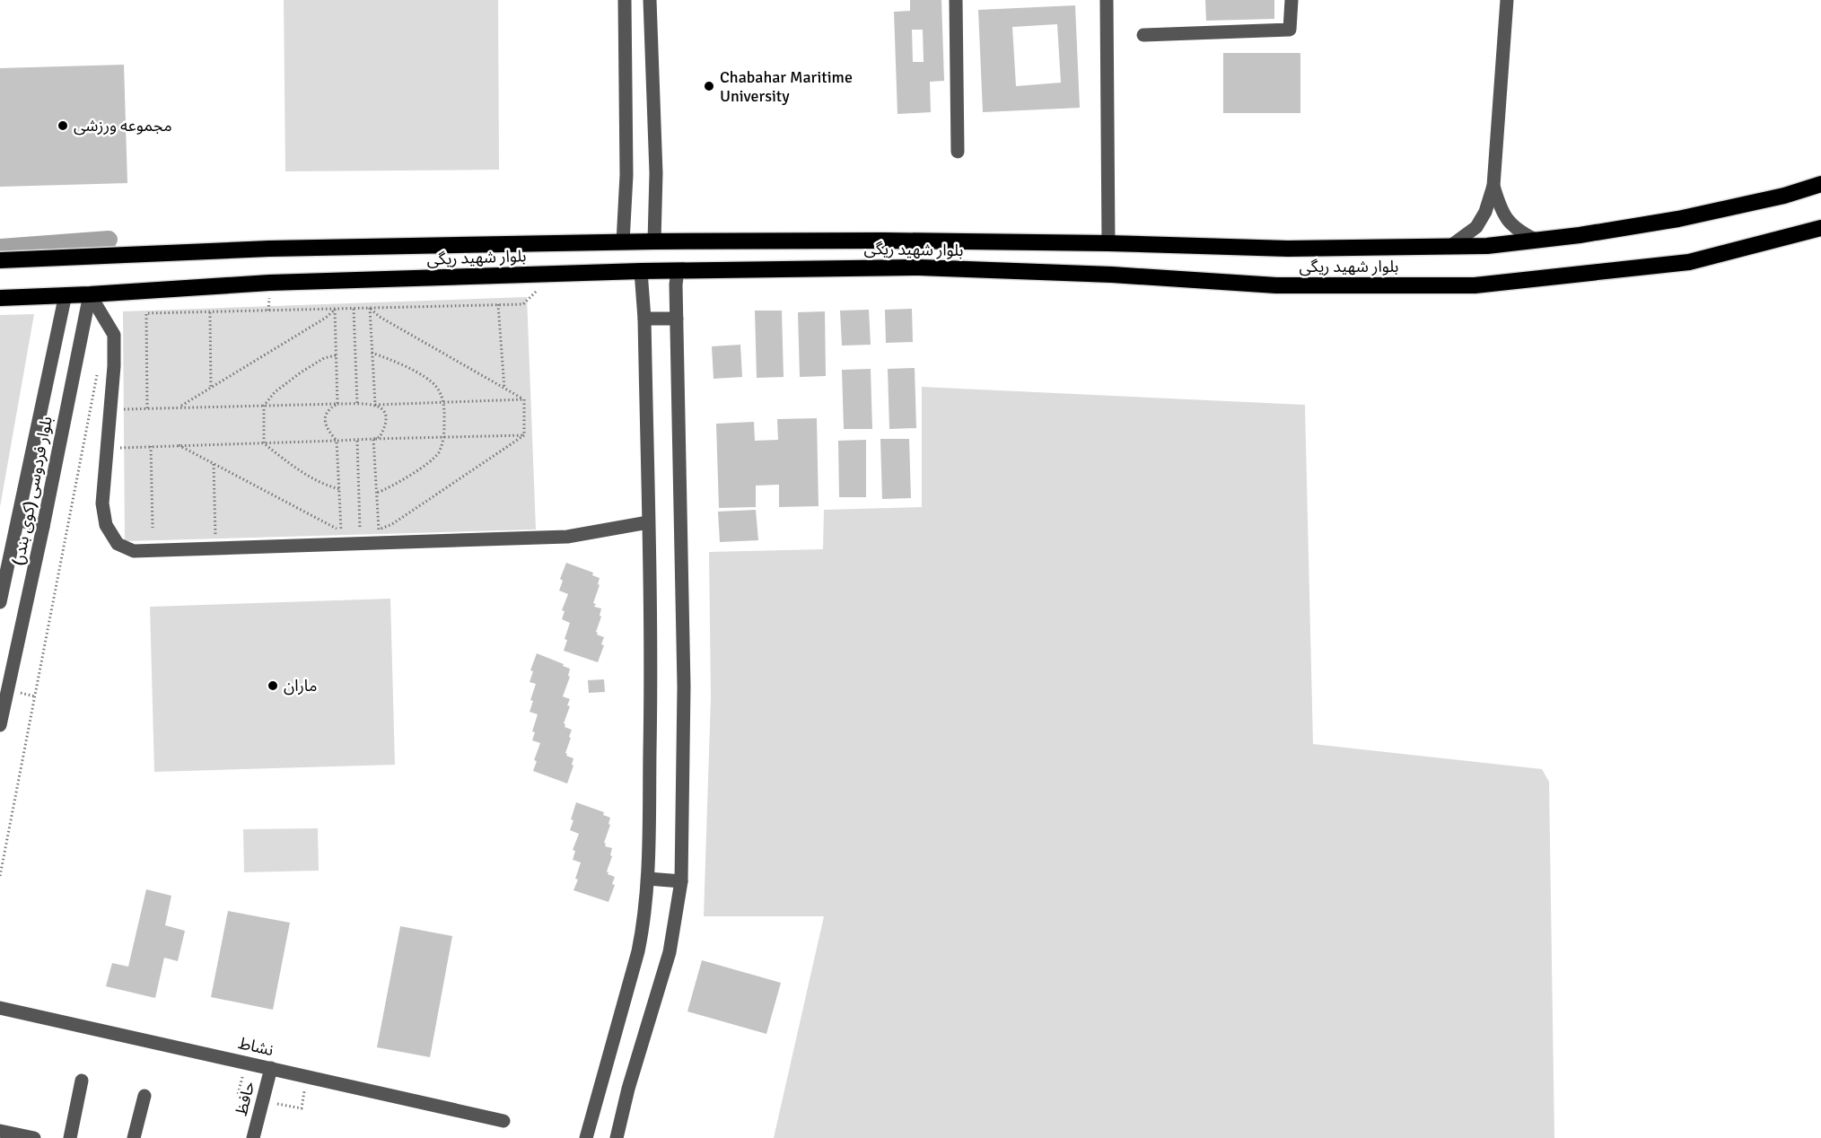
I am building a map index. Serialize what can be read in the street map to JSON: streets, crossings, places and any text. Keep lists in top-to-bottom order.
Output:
{
  "streets": {
    "highway": ["بلوار شهید ریگی"],
    "street": ["بلوار فردوسی (کوی بندر)", "نشاط", "حافظ"]
  },
  "crossings": [
    ["بلوار شهید ریگی", "بلوار فردوسی (کوی بندر)"],
    ["نشاط", "حافظ"]
  ],
  "places": ["Chabahar Maritime University", "مجموعه ورزشی", "ماران"]
}
